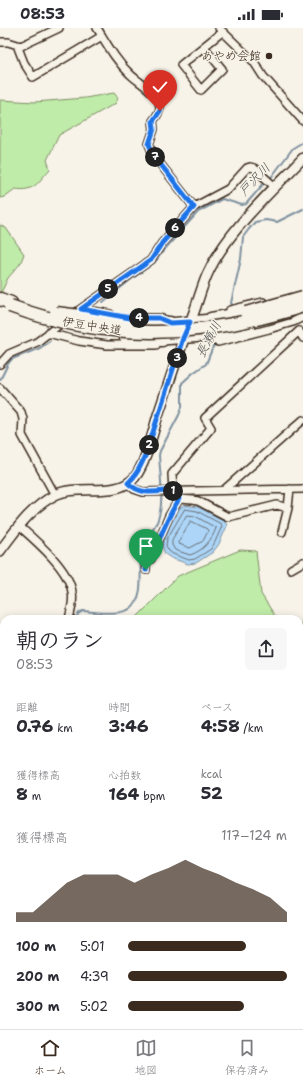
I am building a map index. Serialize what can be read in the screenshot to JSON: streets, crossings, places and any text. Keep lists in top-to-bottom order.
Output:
{
  "streets": {
    "highway": ["伊豆中央道"]
  },
  "water": ["戸沢川", "長瀬川"],
  "places": ["あやめ会館"],
  "page": {
    "status": "08:53",
    "pins": [
      "7",
      "6",
      "5",
      "4",
      "3",
      "2",
      "1"
    ],
    "heading": ["朝のラン", "08:53"],
    "stats": [
      ["距離", "0.76 km"],
      ["時間", "3:46"],
      ["ペース", "4:58 /km"],
      ["獲得標高", "8 m"],
      ["心拍数", "164 bpm"],
      ["kcal", "52"]
    ],
    "chart": ["獲得標高", "117–124 m"],
    "list": [
      {
        "name": "100 m",
        "note": "5:01"
      },
      {
        "name": "200 m",
        "note": "4:39"
      },
      {
        "name": "300 m",
        "note": "5:02"
      }
    ],
    "tabs": ["ホーム", "地図", "保存済み"]
  }
}
